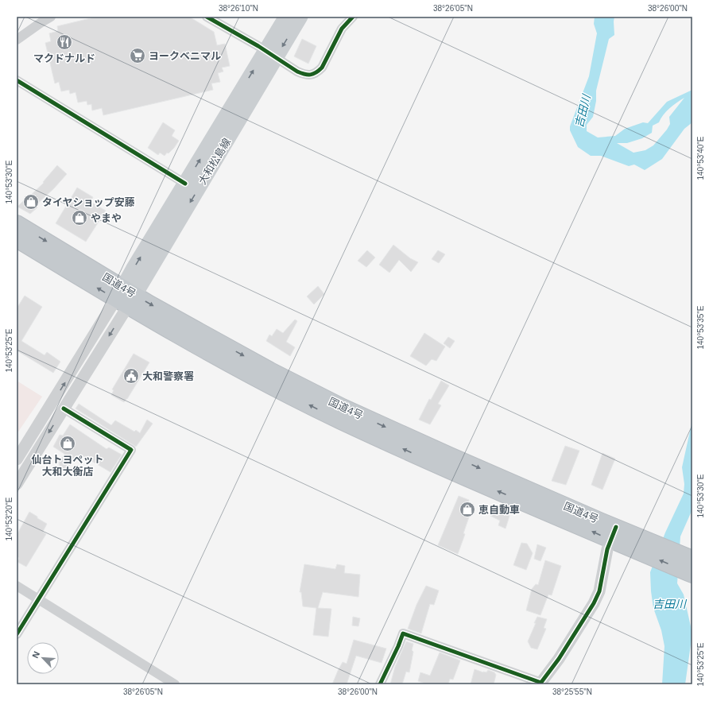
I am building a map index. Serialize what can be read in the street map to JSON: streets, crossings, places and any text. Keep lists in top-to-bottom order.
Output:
{
  "streets": {
    "highway": ["国道4号"],
    "main road": ["大和松島線"]
  },
  "crossings": [
    ["大和松島線", "国道4号"]
  ],
  "water": ["吉田川"],
  "places": {
    "restaurant": ["マクドナルド"],
    "supermarket": ["ヨークベニマル"],
    "shop": [
      "タイヤショップ安藤",
      "やまや",
      "仙台トヨペット 大和大衡店",
      "恵自動車"
    ],
    "public building": ["大和警察署"]
  },
  "north": "top left",
  "coordinates": [
    "38°26'10\"N",
    "38°26'05\"N",
    "38°26'00\"N",
    "140°53'40\"E",
    "140°53'30\"E",
    "140°53'35\"E",
    "140°53'25\"E",
    "140°53'20\"E",
    "38°25'55\"N"
  ]
}
